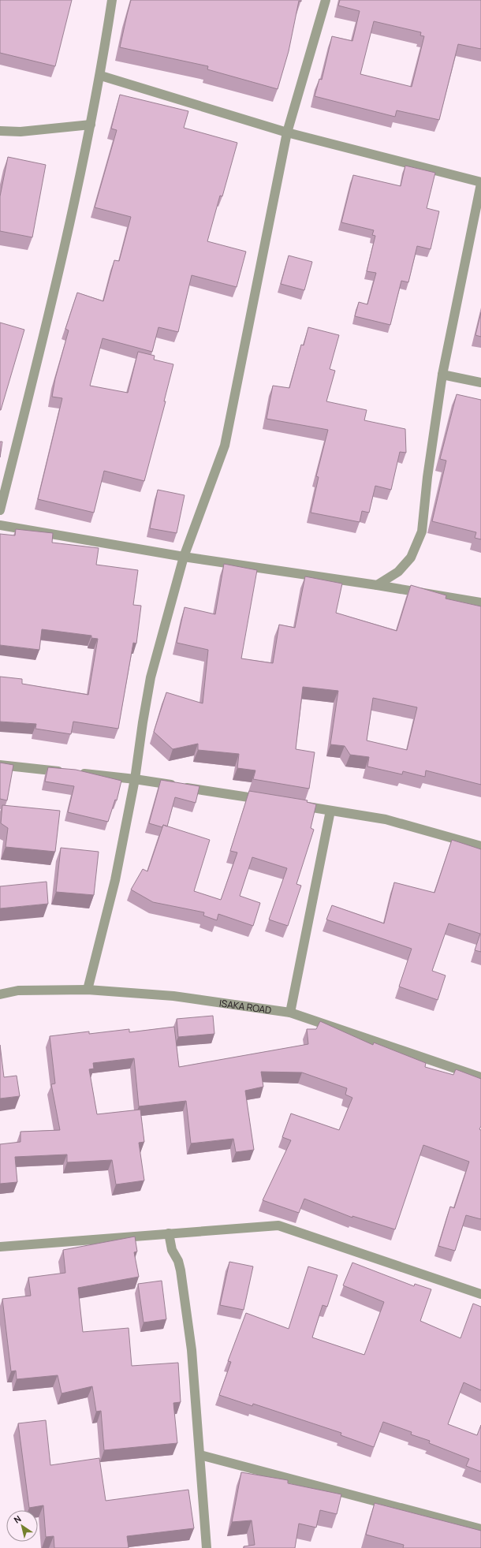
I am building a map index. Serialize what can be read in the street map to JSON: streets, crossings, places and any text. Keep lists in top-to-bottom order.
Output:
{
  "streets": {
    "street": ["ISAKA ROAD"]
  },
  "north": "top left"
}
